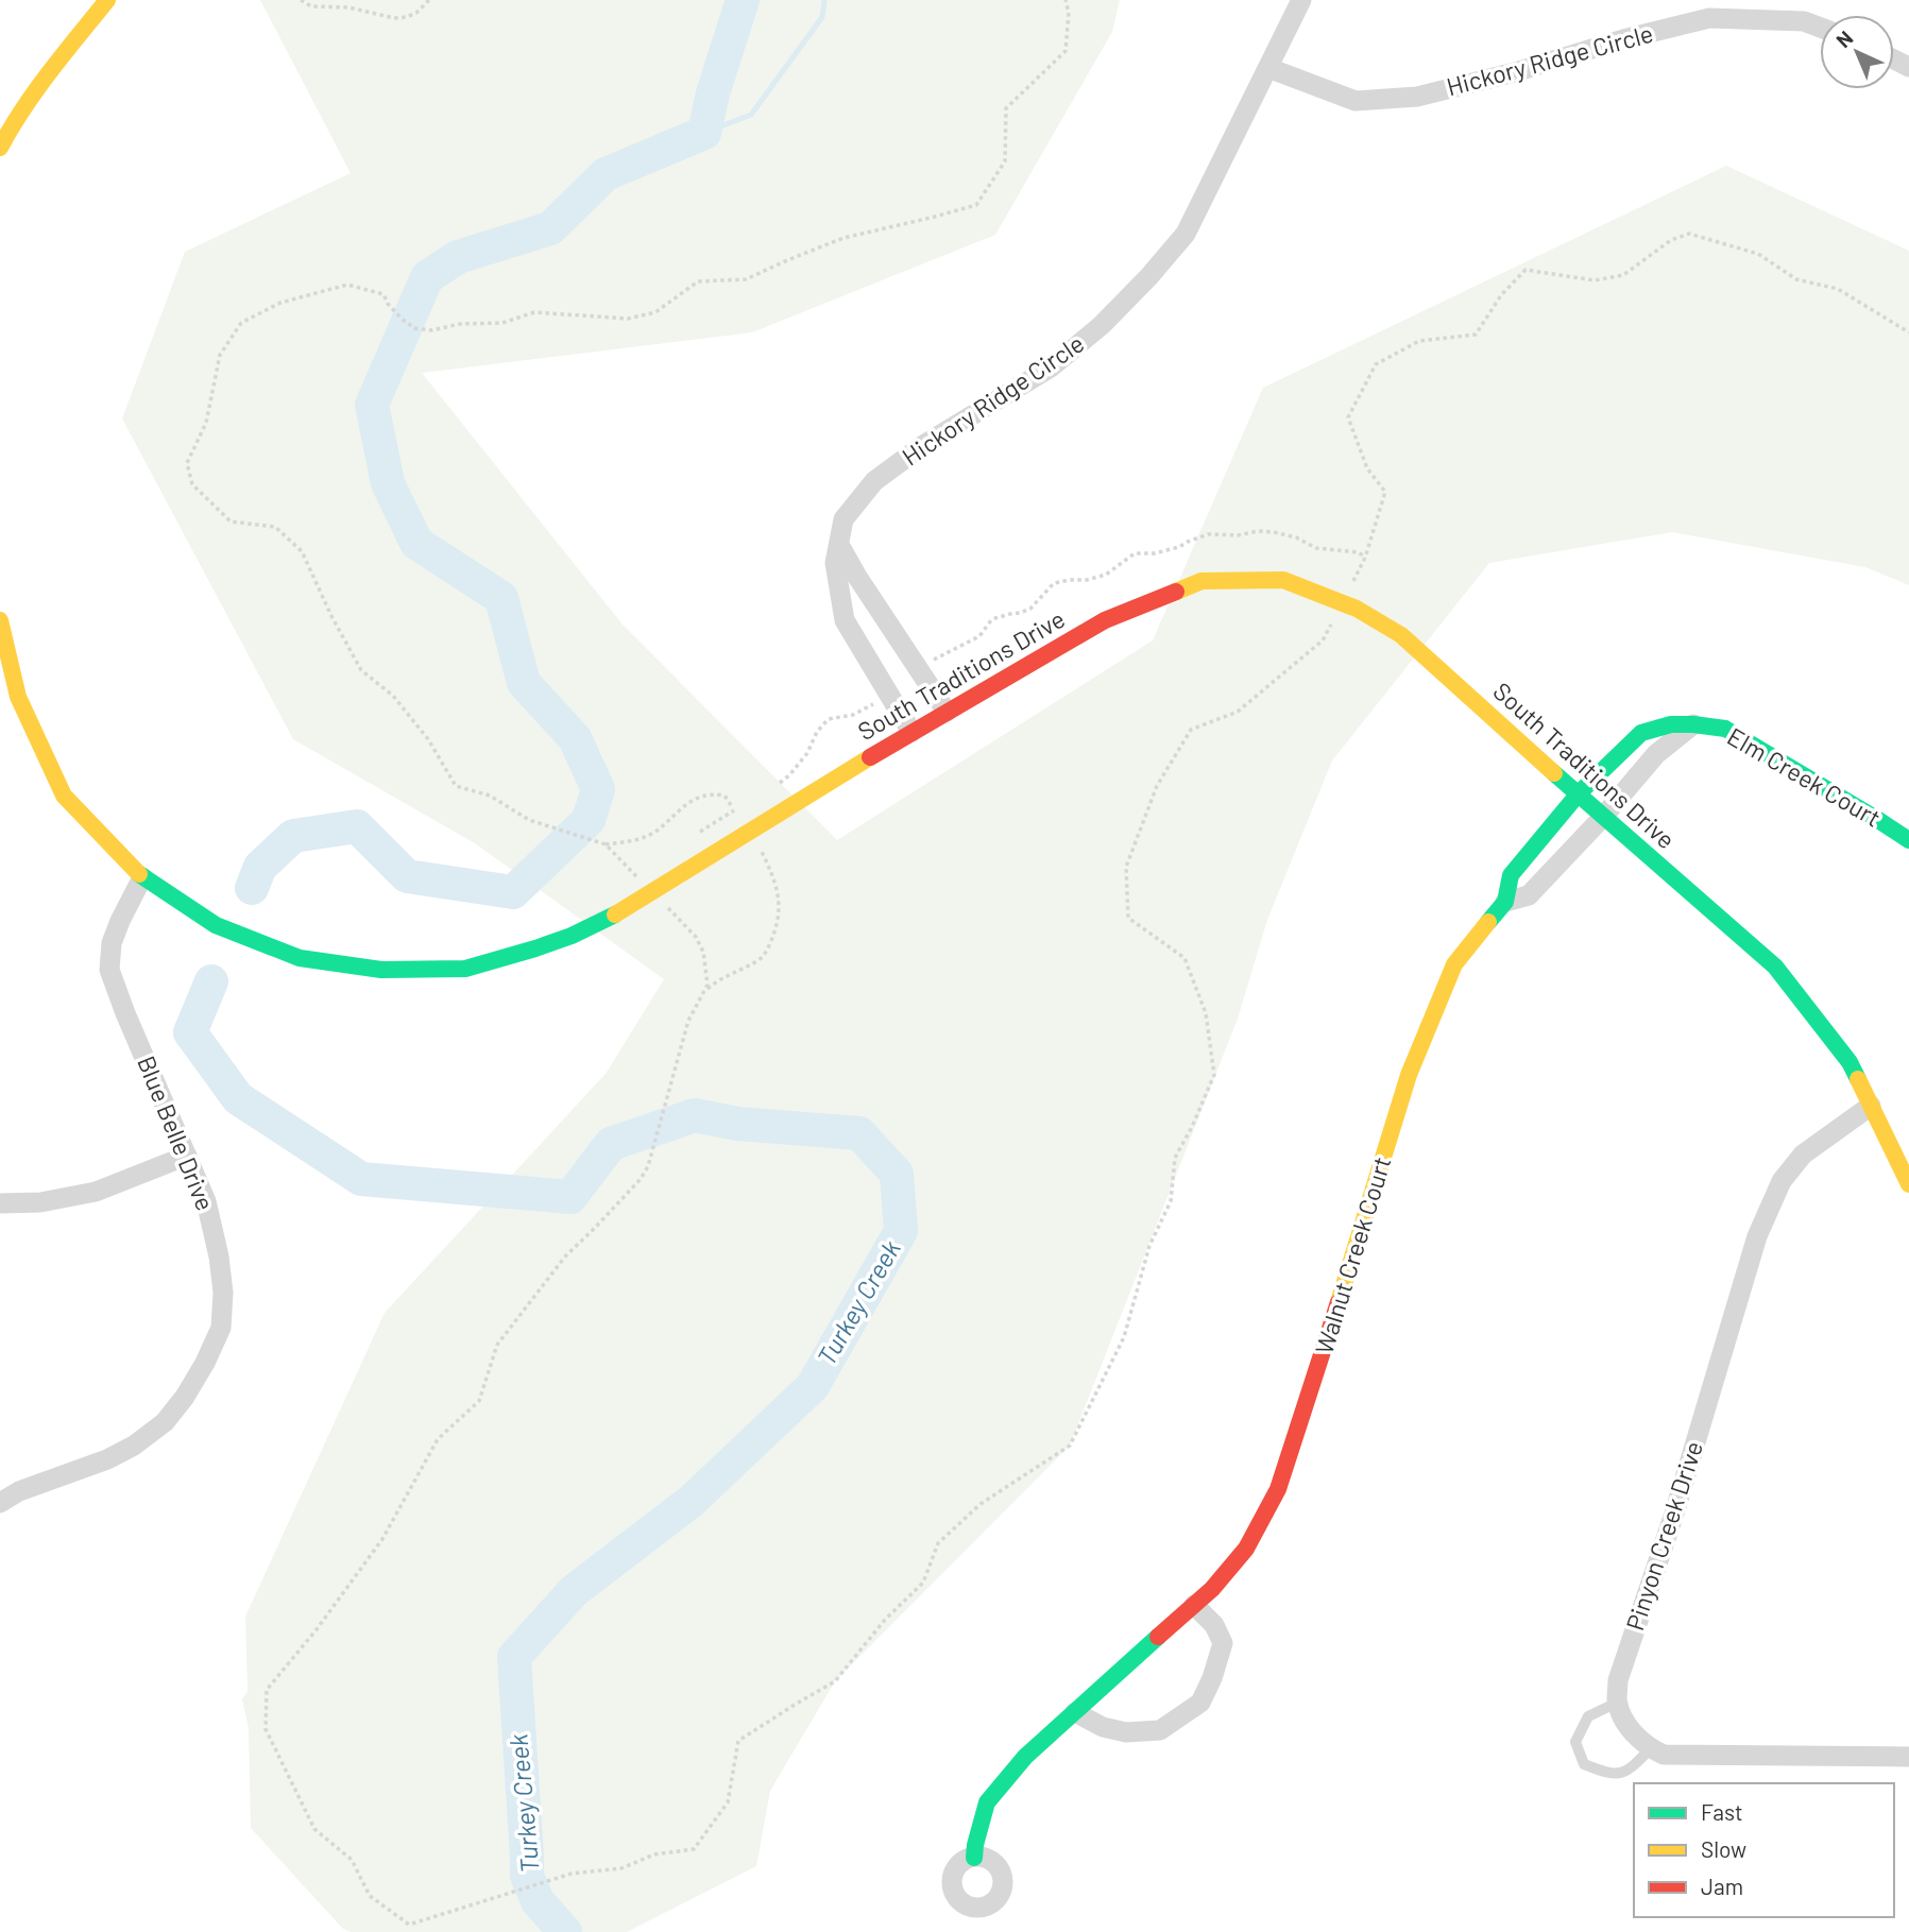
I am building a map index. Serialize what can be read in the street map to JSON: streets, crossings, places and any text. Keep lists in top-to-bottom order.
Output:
{
  "streets": {
    "street": [
      "Hickory Ridge Circle",
      "South Traditions Drive",
      "Elm Creek Court",
      "Blue Belle Drive",
      "Walnut Creek Court",
      "Pinyon Creek Drive"
    ]
  },
  "crossings": [
    ["Hickory Ridge Circle", "South Traditions Drive"],
    ["South Traditions Drive", "Elm Creek Court"],
    ["South Traditions Drive", "Blue Belle Drive"],
    ["South Traditions Drive", "Walnut Creek Court"],
    ["South Traditions Drive", "Pinyon Creek Drive"],
    ["Elm Creek Court", "Walnut Creek Court"]
  ],
  "water": ["Turkey Creek"],
  "legend": ["Fast", "Slow", "Jam"],
  "north": "top left"
}
